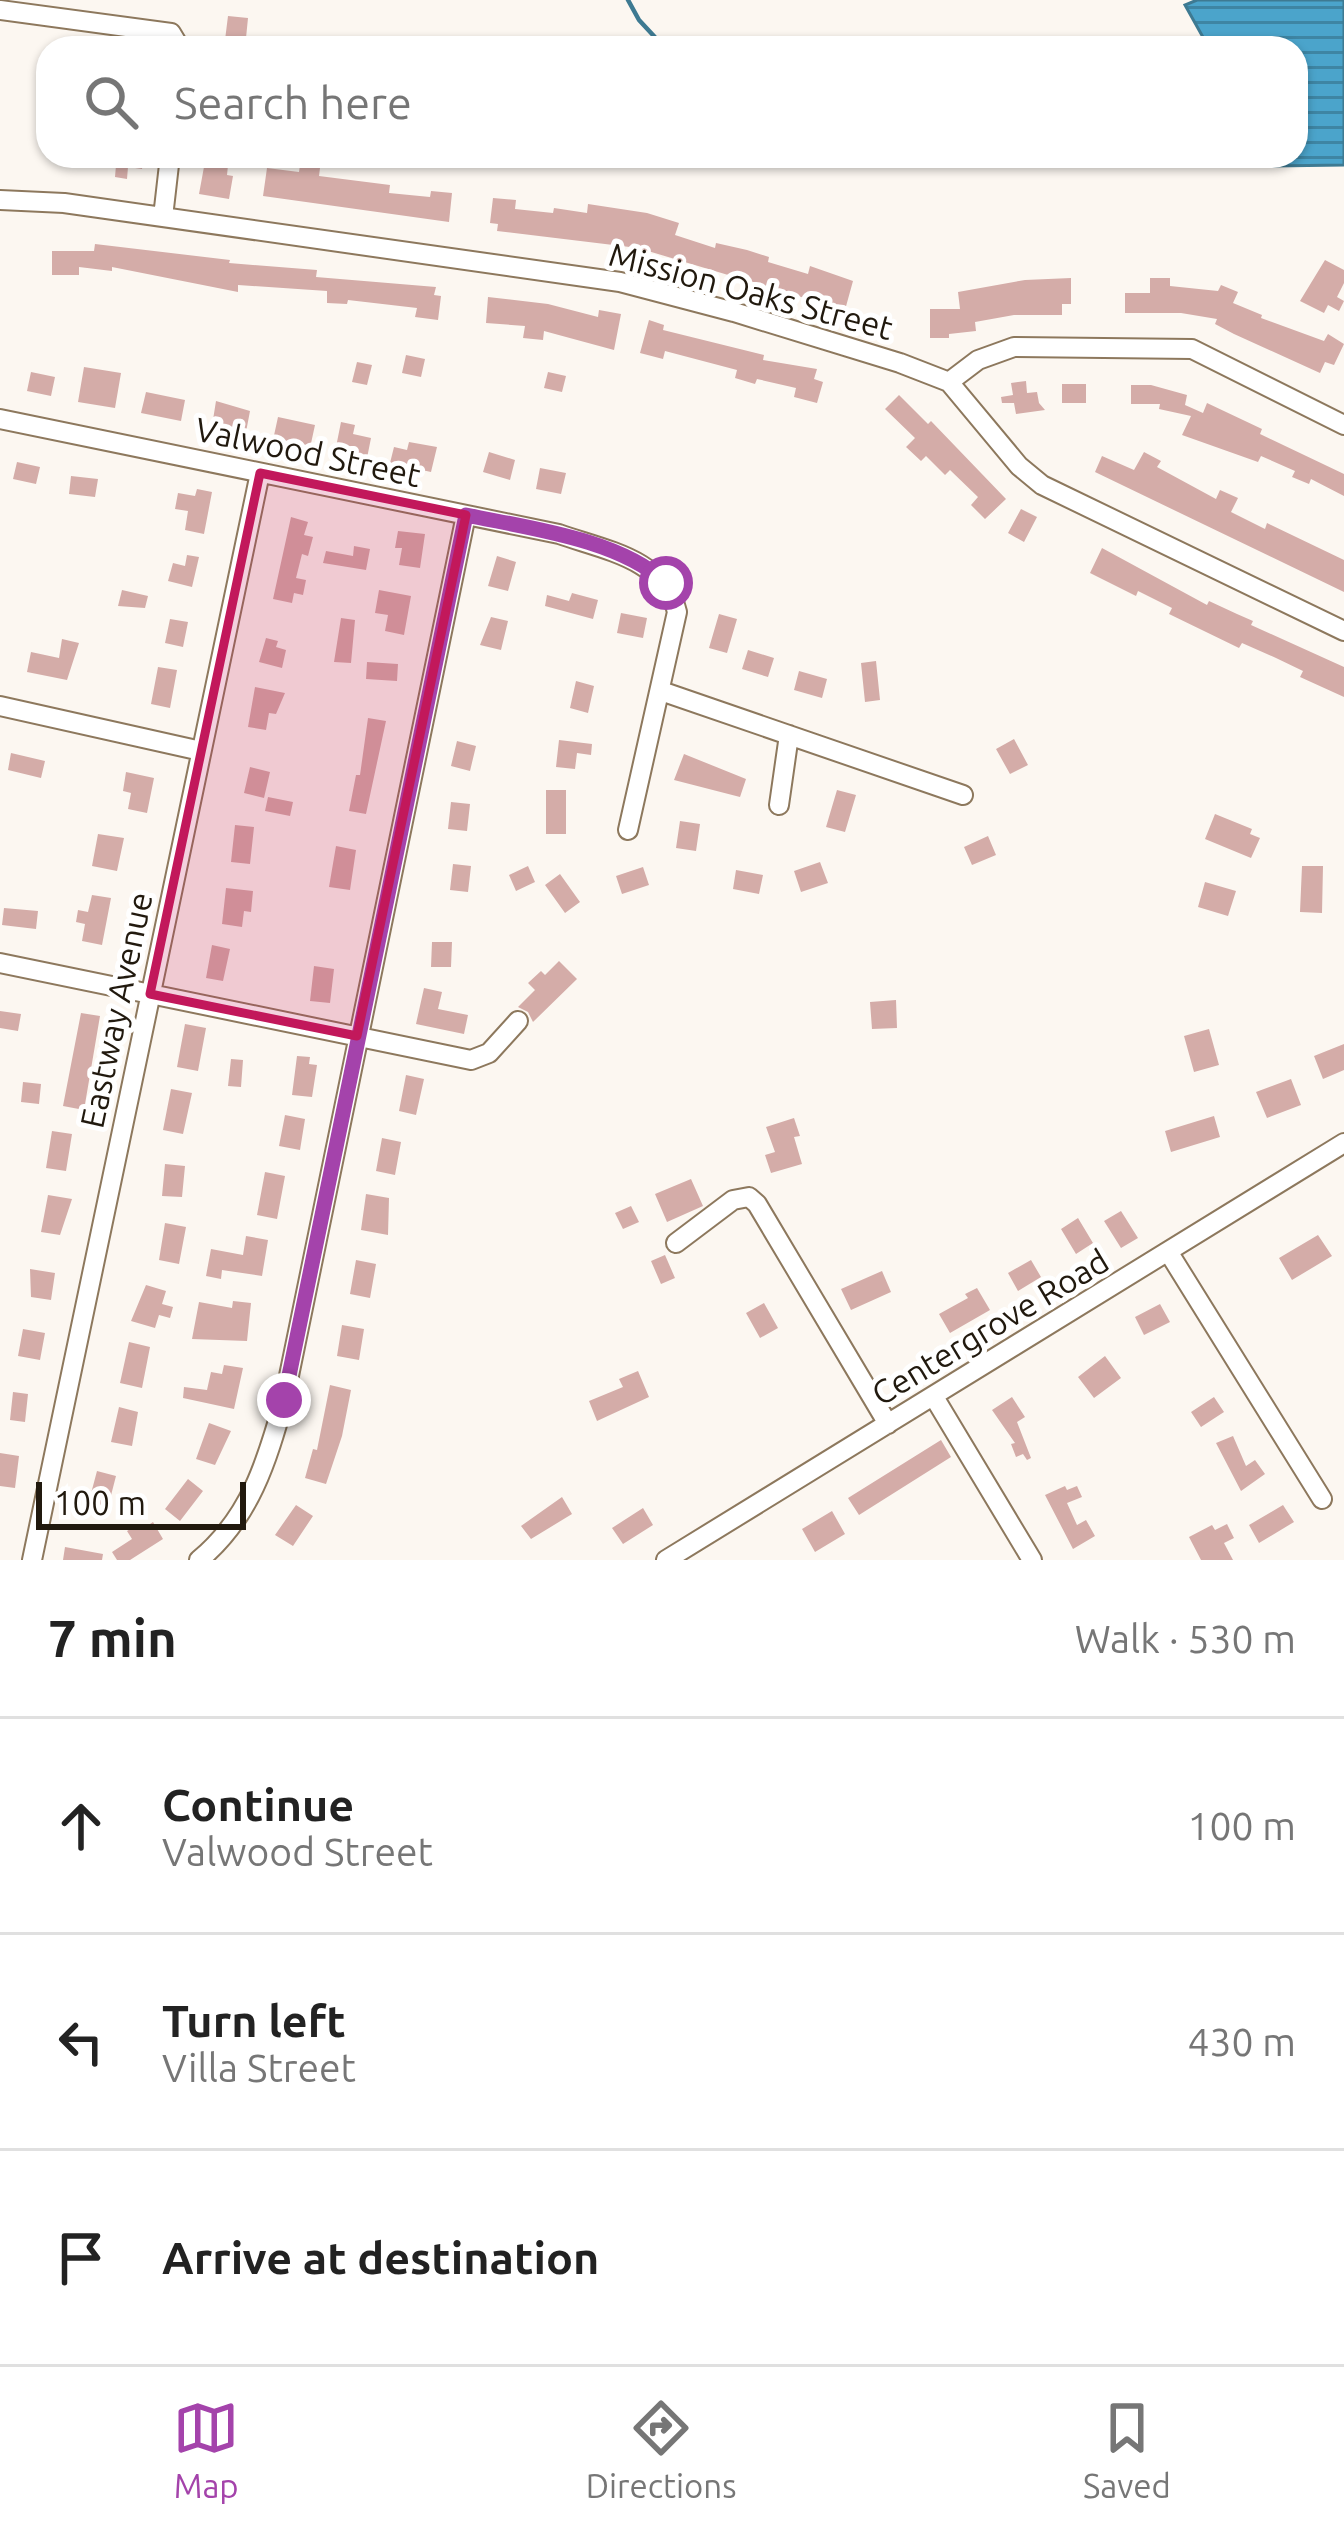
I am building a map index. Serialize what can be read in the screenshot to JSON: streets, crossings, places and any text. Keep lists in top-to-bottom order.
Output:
{
  "streets": {
    "street": [
      "Mission Oaks Street",
      "Valwood Street",
      "Eastway Avenue",
      "Centergrove Road"
    ]
  },
  "crossings": [
    ["Valwood Street", "Eastway Avenue"]
  ],
  "scale_bar": "100 m",
  "page": {
    "search": "Search here",
    "scale": "100 m",
    "heading": ["7 min", "Walk · 530 m"],
    "list": [
      ["Continue", "Valwood Street", "100 m"],
      ["Turn left", "Villa Street", "430 m"],
      "Arrive at destination"
    ],
    "nav": ["Map", "Directions", "Saved"]
  }
}
